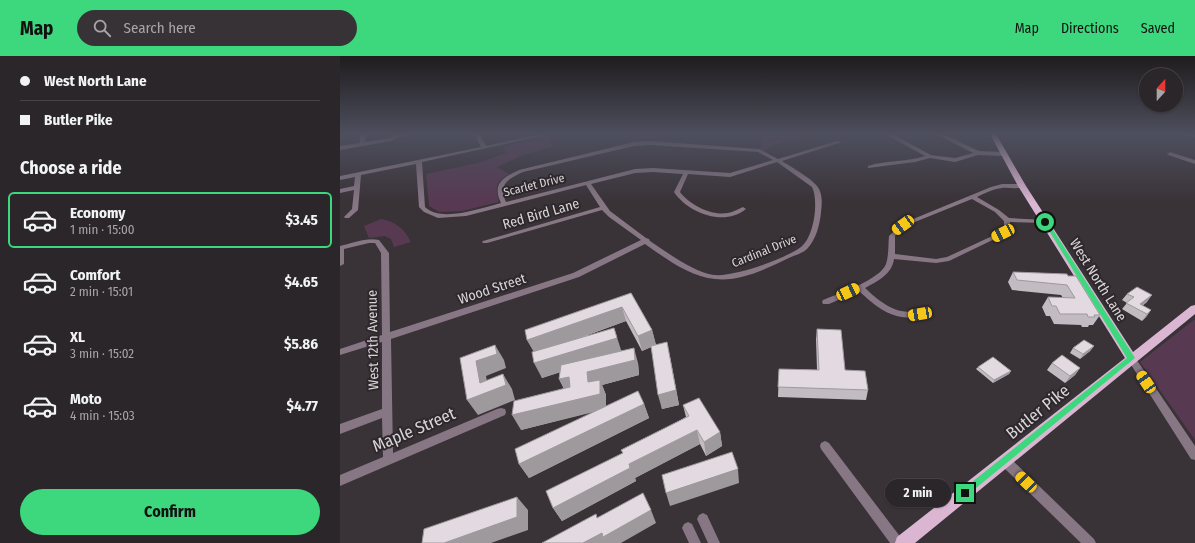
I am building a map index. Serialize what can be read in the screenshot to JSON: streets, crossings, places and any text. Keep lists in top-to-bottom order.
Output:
{
  "streets": {
    "main road": ["West North Lane", "Butler Pike"],
    "street": [
      "Scarlet Drive",
      "Red Bird Lane",
      "Cardinal Drive",
      "Wood Street",
      "West 12th Avenue",
      "Maple Street"
    ]
  },
  "crossings": [
    ["Scarlet Drive", "Cardinal Drive"],
    ["Red Bird Lane", "Cardinal Drive"],
    ["Cardinal Drive", "Wood Street"],
    ["West North Lane", "Butler Pike"],
    ["Wood Street", "West 12th Avenue"],
    ["West 12th Avenue", "Maple Street"]
  ],
  "north": "top",
  "page": {
    "header": "Map",
    "search": "Search here",
    "nav": ["Map", "Directions", "Saved"],
    "banner": ["West North Lane", "Butler Pike"],
    "heading": "Choose a ride",
    "list": [
      {
        "name": "Economy",
        "note": "1 min · 15:00",
        "value": "$3.45"
      },
      {
        "name": "Comfort",
        "note": "2 min · 15:01",
        "value": "$4.65"
      },
      {
        "name": "XL",
        "note": "3 min · 15:02",
        "value": "$5.86"
      },
      {
        "name": "Moto",
        "note": "4 min · 15:03",
        "value": "$4.77"
      }
    ],
    "bubble": "2 min",
    "buttons": "Confirm"
  }
}
